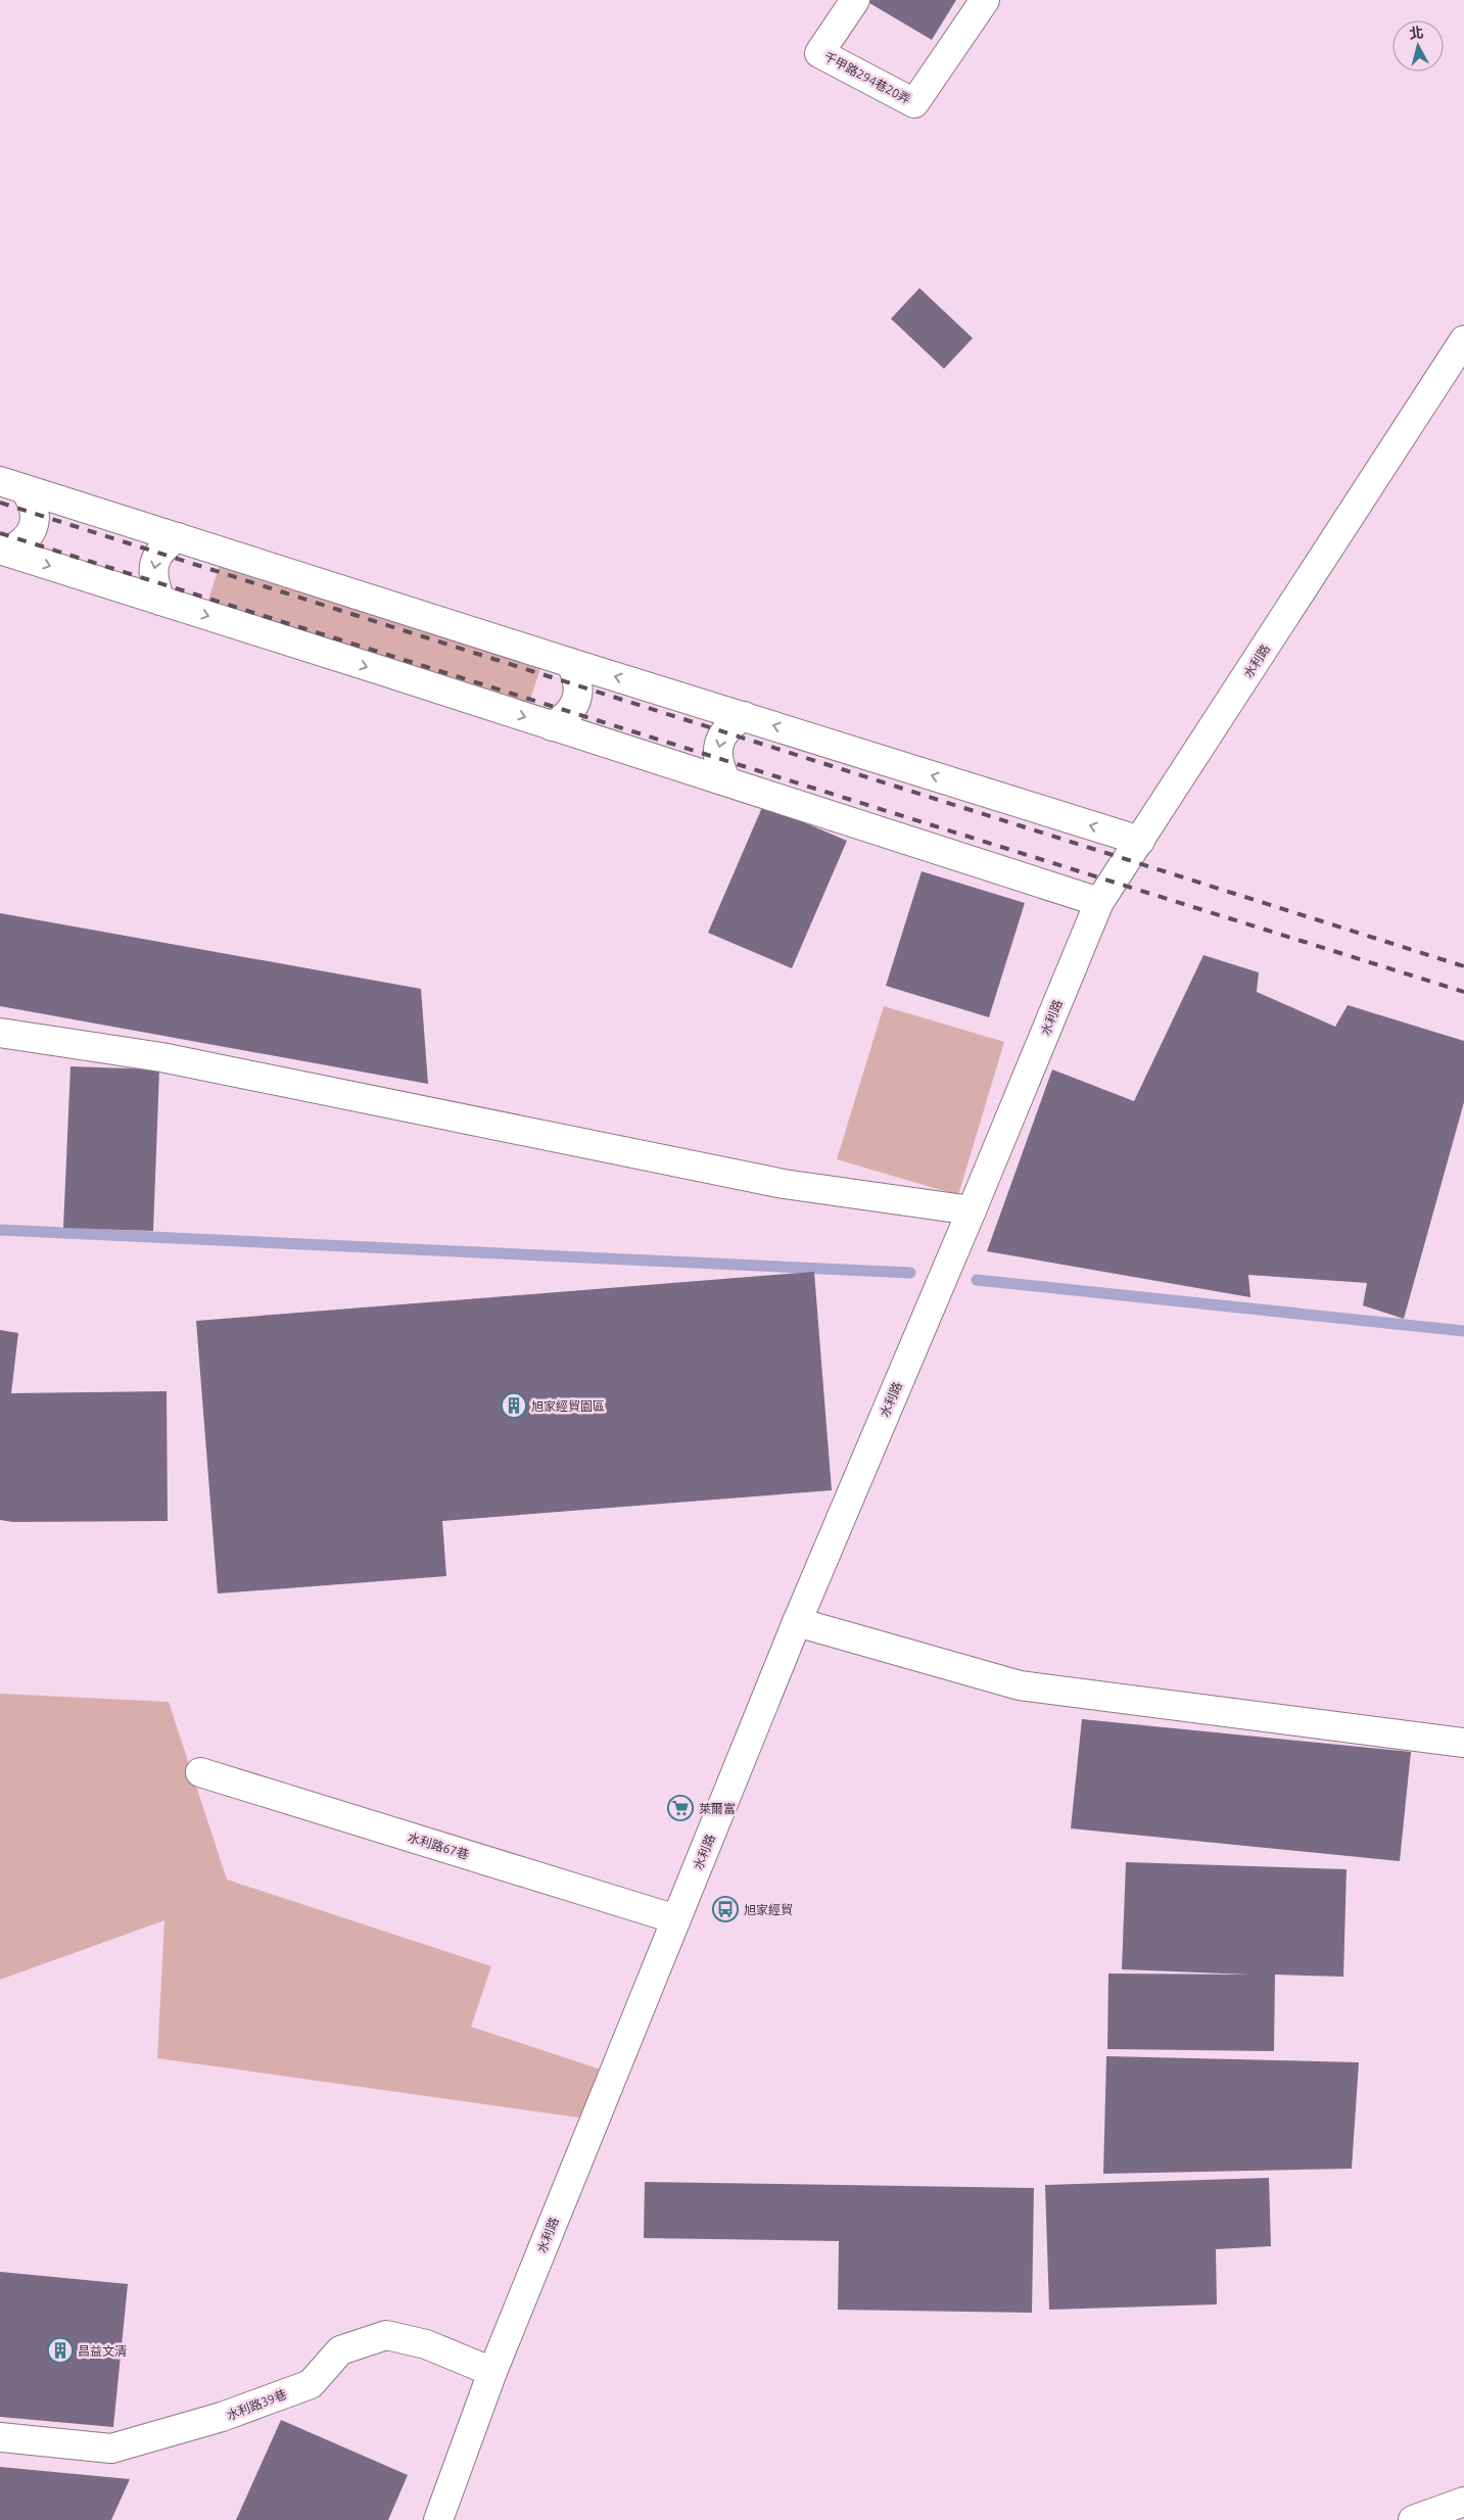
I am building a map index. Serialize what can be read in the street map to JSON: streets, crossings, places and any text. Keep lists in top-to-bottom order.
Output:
{
  "streets": {
    "street": [
      "千甲路294巷20弄",
      "水利路",
      "水利路67巷",
      "水利路39巷"
    ]
  },
  "crossings": [
    ["水利路", "水利路67巷"],
    ["水利路", "水利路39巷"]
  ],
  "places": {
    "building": ["旭家經貿園區", "昌益文清"],
    "supermarket": ["萊爾富"],
    "bus stop": ["旭家經貿"]
  },
  "north": "top"
}
